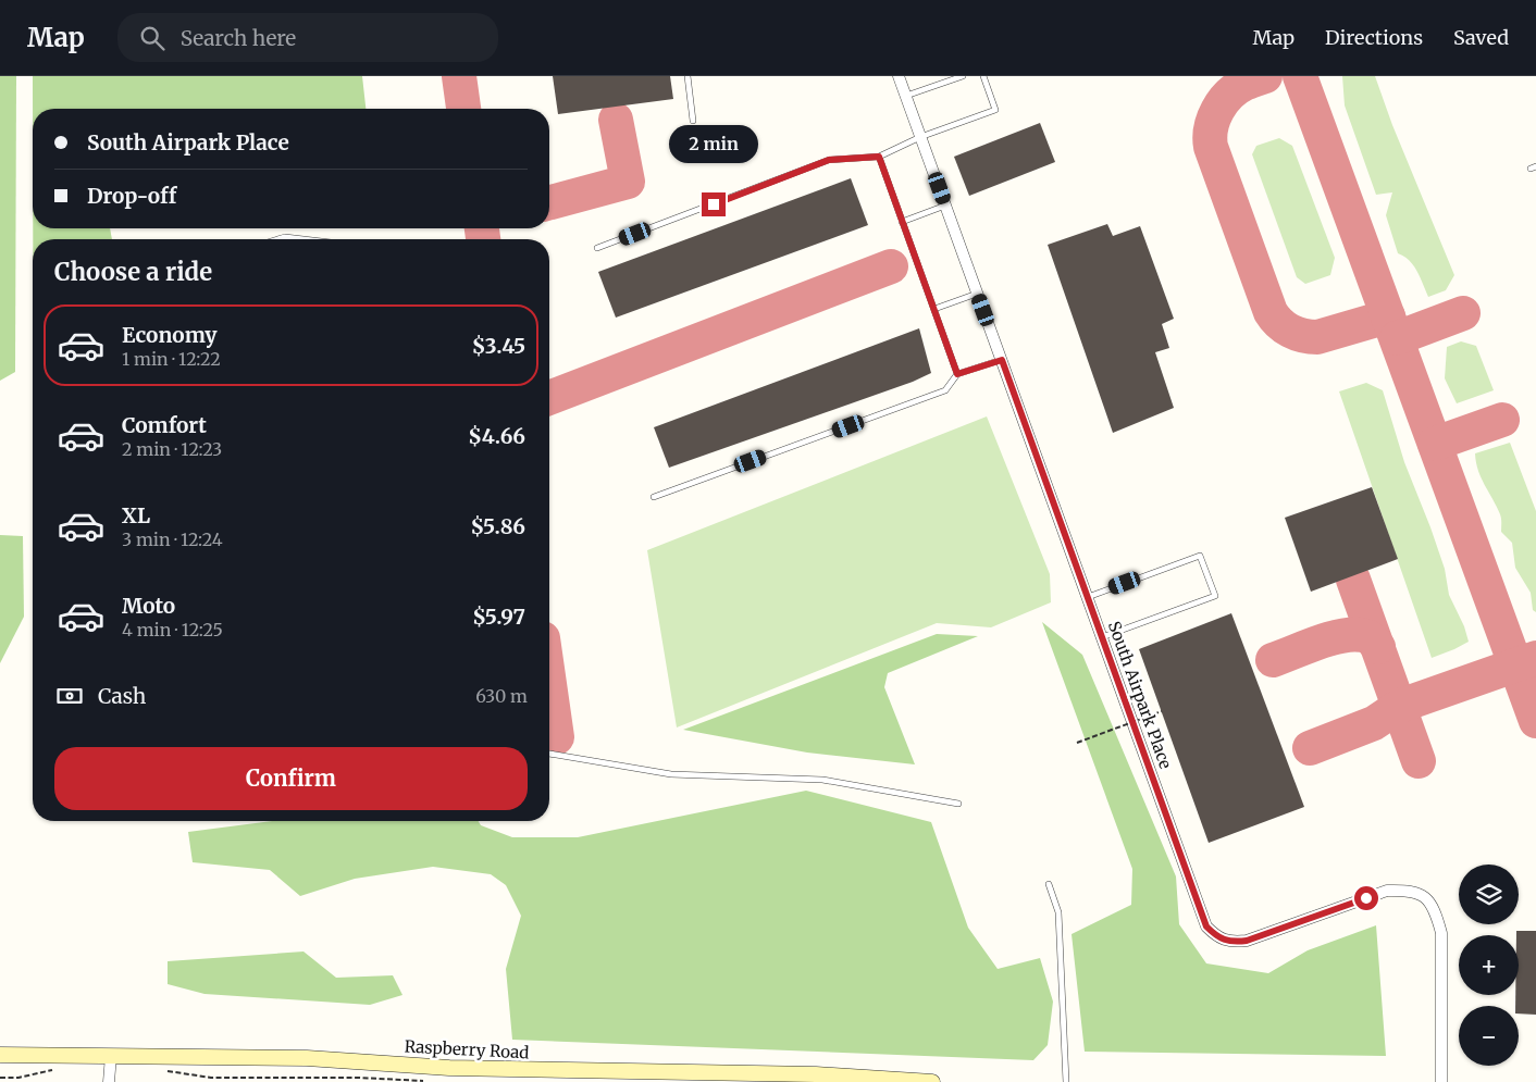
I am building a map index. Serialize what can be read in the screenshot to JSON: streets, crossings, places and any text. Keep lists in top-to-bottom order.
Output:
{
  "streets": {
    "street": ["South Airpark Place", "Raspberry Road"]
  },
  "page": {
    "header": "Map",
    "search": "Search here",
    "nav": ["Map", "Directions", "Saved"],
    "banner": ["South Airpark Place", "Drop-off"],
    "bubble": "2 min",
    "heading": "Choose a ride",
    "list": [
      {
        "name": "Economy",
        "note": "1 min · 12:22",
        "value": "$3.45"
      },
      {
        "name": "Comfort",
        "note": "2 min · 12:23",
        "value": "$4.66"
      },
      {
        "name": "XL",
        "note": "3 min · 12:24",
        "value": "$5.86"
      },
      {
        "name": "Moto",
        "note": "4 min · 12:25",
        "value": "$5.97"
      }
    ],
    "pay": ["Cash", "630 m"],
    "buttons": "Confirm",
    "map_buttons": ["+", "−"]
  }
}
